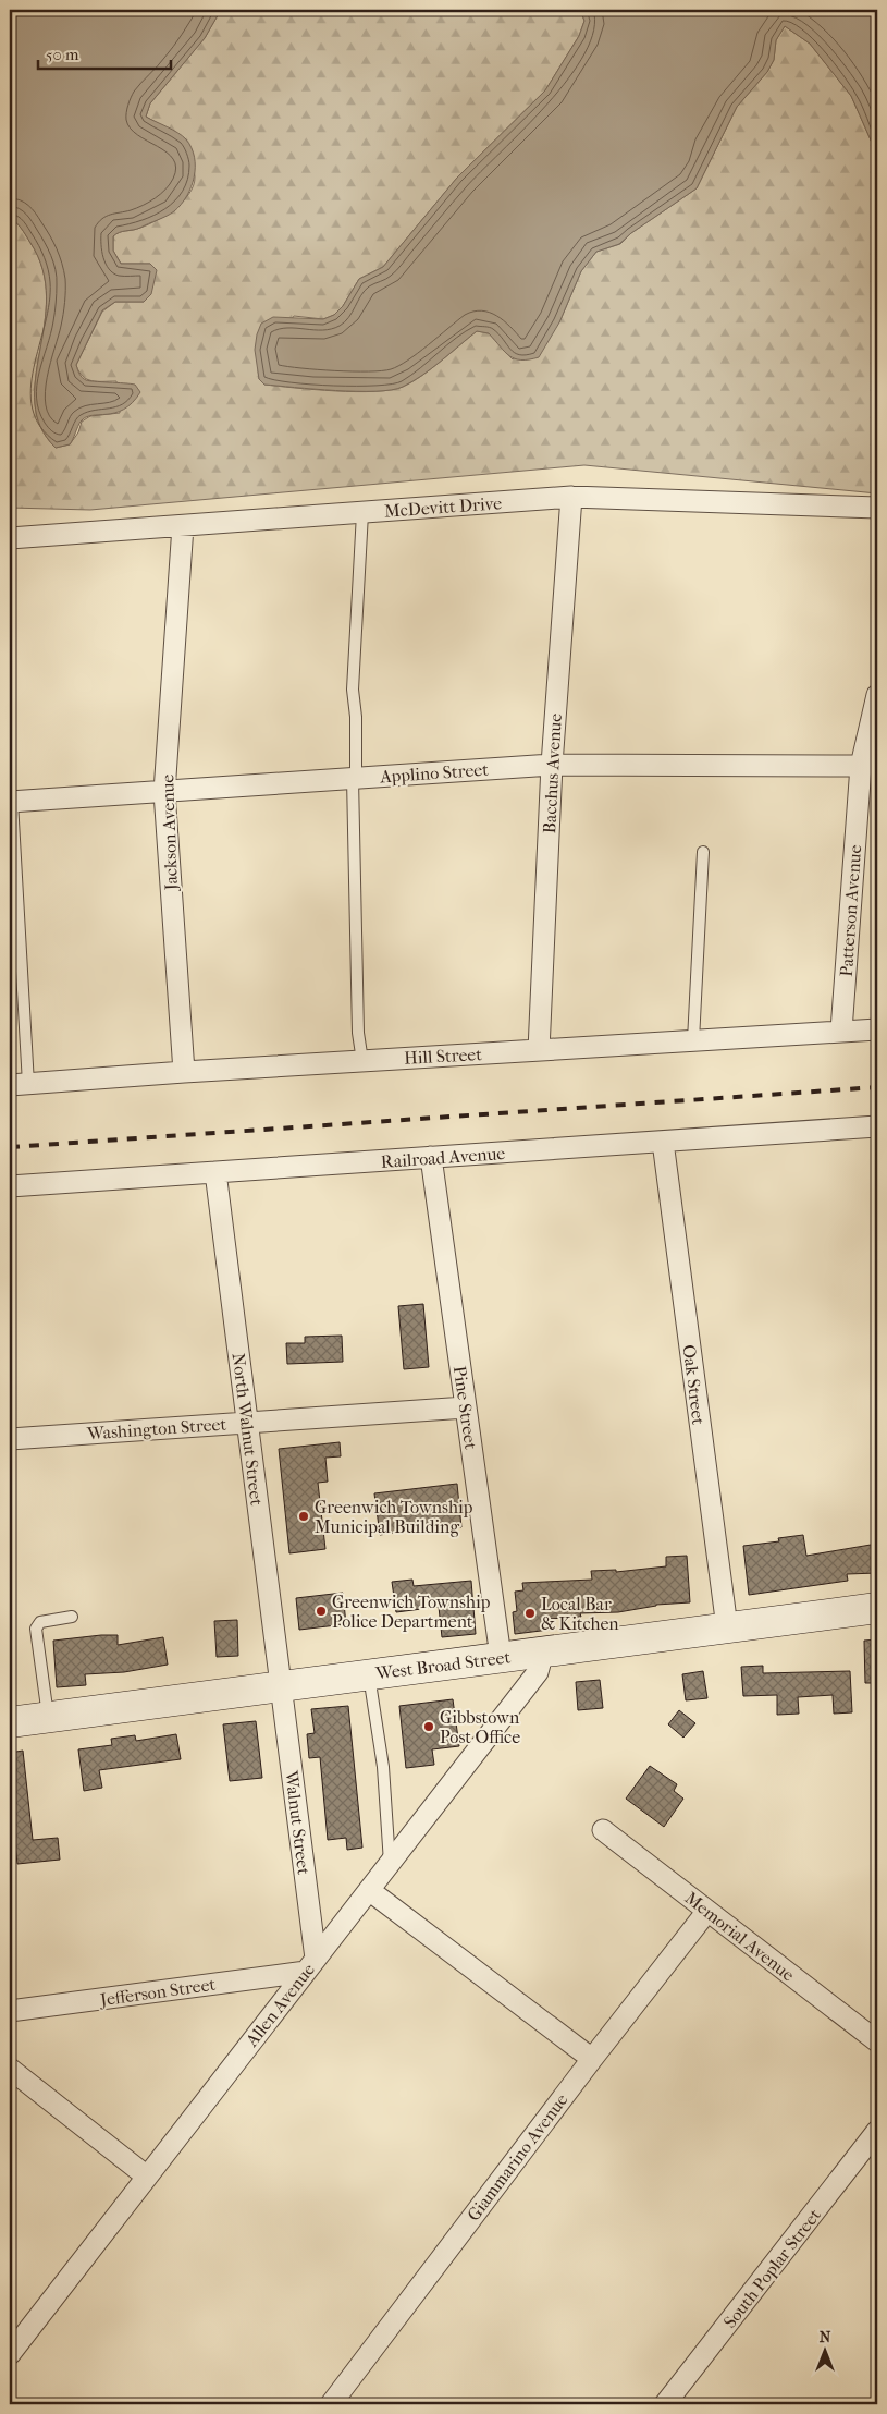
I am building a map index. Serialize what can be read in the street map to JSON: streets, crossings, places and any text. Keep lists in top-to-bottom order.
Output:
{
  "streets": {
    "main road": ["West Broad Street"],
    "street": [
      "McDevitt Drive",
      "Applino Street",
      "Bacchus Avenue",
      "Jackson Avenue",
      "Patterson Avenue",
      "Hill Street",
      "Railroad Avenue",
      "Oak Street",
      "Pine Street",
      "Washington Street",
      "North Walnut Street",
      "Walnut Street",
      "Memorial Avenue",
      "Jefferson Street",
      "Allen Avenue",
      "Giammarino Avenue",
      "South Poplar Street"
    ]
  },
  "crossings": [
    ["McDevitt Drive", "Bacchus Avenue"],
    ["McDevitt Drive", "Jackson Avenue"],
    ["Applino Street", "Bacchus Avenue"],
    ["Applino Street", "Jackson Avenue"],
    ["Applino Street", "Patterson Avenue"],
    ["Bacchus Avenue", "Hill Street"],
    ["Jackson Avenue", "Hill Street"],
    ["Patterson Avenue", "Hill Street"],
    ["Railroad Avenue", "Oak Street"],
    ["Railroad Avenue", "Pine Street"],
    ["Railroad Avenue", "North Walnut Street"],
    ["Oak Street", "West Broad Street"],
    ["Pine Street", "Washington Street"],
    ["Pine Street", "West Broad Street"],
    ["Washington Street", "North Walnut Street"],
    ["North Walnut Street", "West Broad Street"],
    ["North Walnut Street", "Walnut Street"],
    ["West Broad Street", "Walnut Street"],
    ["West Broad Street", "Allen Avenue"],
    ["Walnut Street", "Jefferson Street"],
    ["Walnut Street", "Allen Avenue"],
    ["Memorial Avenue", "Giammarino Avenue"],
    ["Jefferson Street", "Allen Avenue"]
  ],
  "places": [
    "Greenwich Township Municipal Building",
    "Greenwich Township Police Department",
    "Local Bar & Kitchen",
    "Gibbstown Post Office"
  ],
  "scale_bar": "50 m",
  "north": "top"
}
